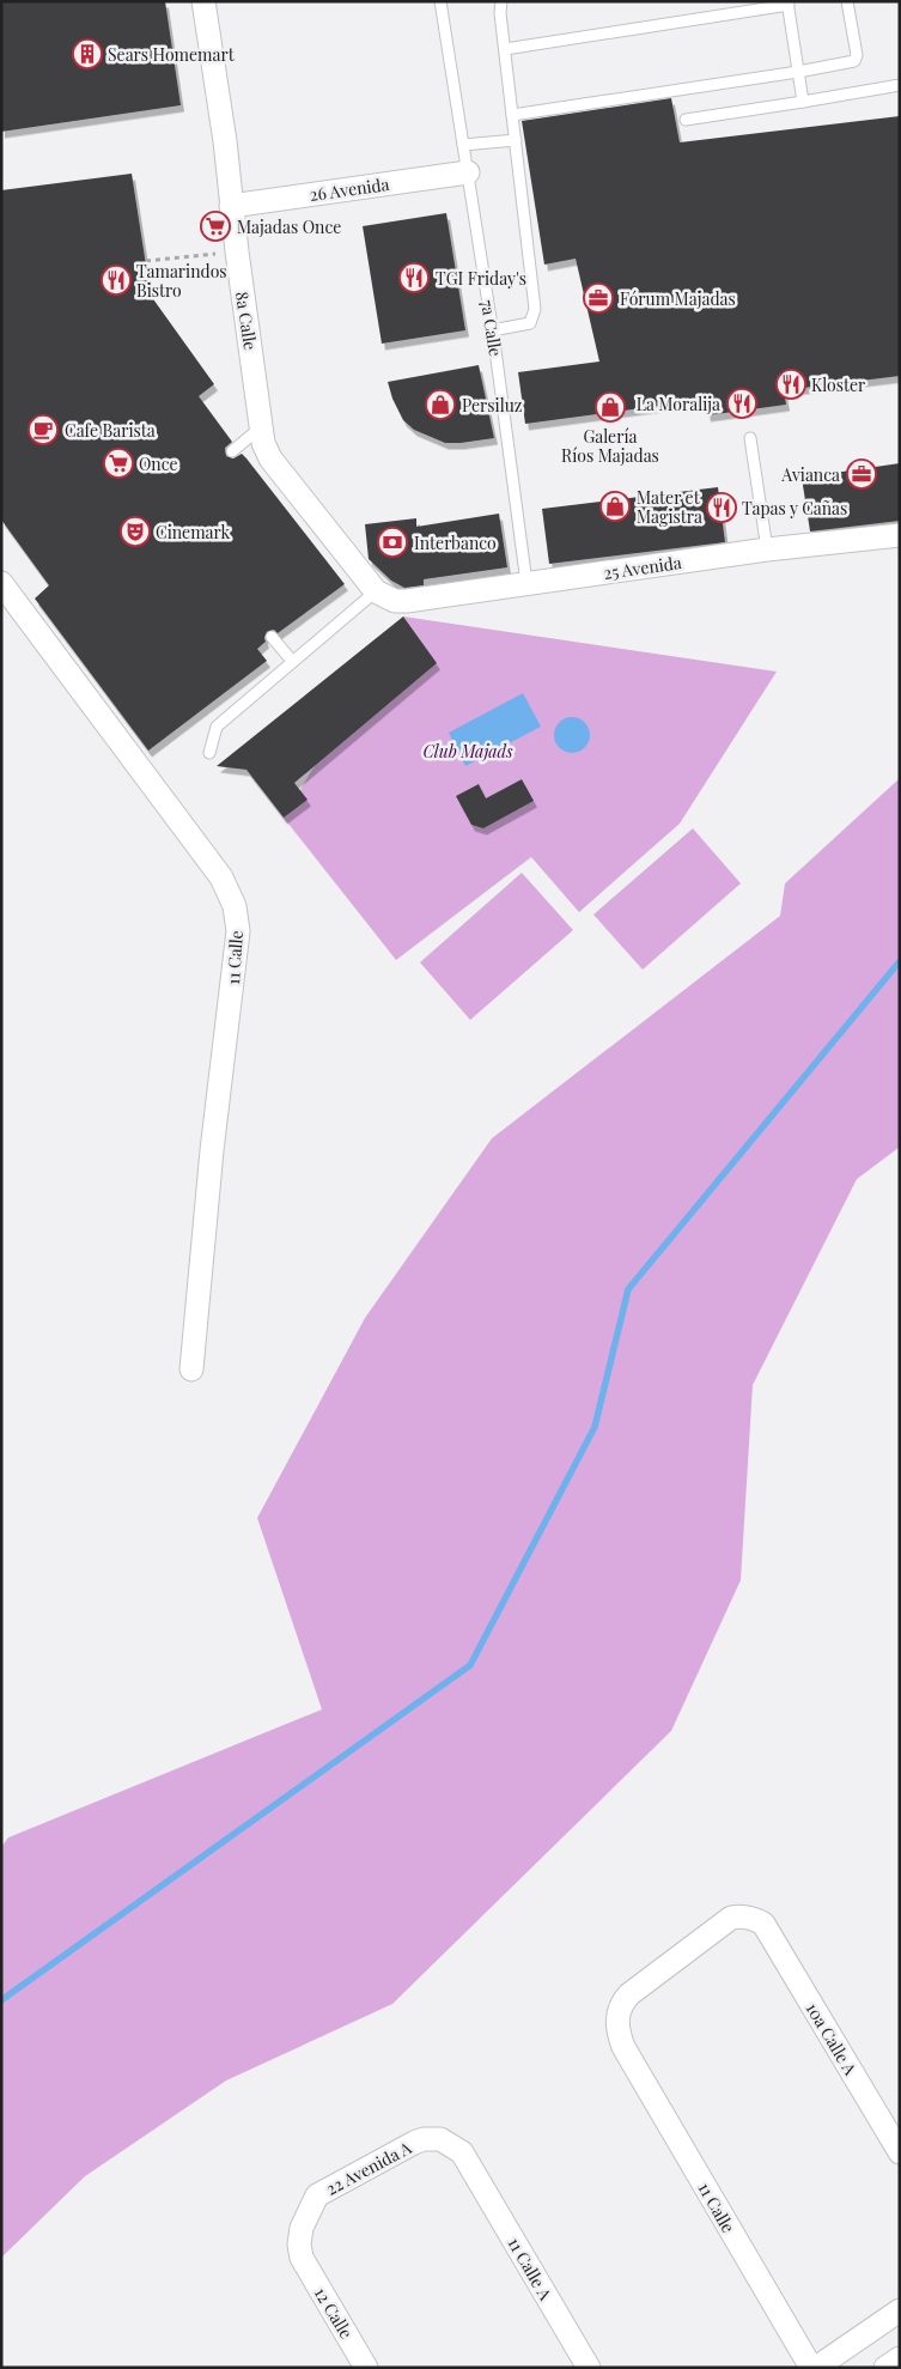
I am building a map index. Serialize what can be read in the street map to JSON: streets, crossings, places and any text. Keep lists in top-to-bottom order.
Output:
{
  "streets": {
    "street": [
      "26 Avenida",
      "8a Calle",
      "25 Avenida",
      "11 Calle",
      "10a Calle A",
      "22 Avenida A",
      "11 Calle A",
      "12 Calle"
    ],
    "lane": ["7a Calle"]
  },
  "crossings": [
    ["26 Avenida", "8a Calle"],
    ["26 Avenida", "7a Calle"],
    ["8a Calle", "25 Avenida"],
    ["7a Calle", "25 Avenida"],
    ["11 Calle", "10a Calle A"],
    ["22 Avenida A", "11 Calle A"],
    ["22 Avenida A", "12 Calle"]
  ],
  "parks": ["Club Majads"],
  "places": {
    "building": ["Sears Homemart"],
    "supermarket": ["Majadas Once", "Once"],
    "restaurant": [
      "TGI Friday's",
      "Tamarindos Bistro",
      "Kloster",
      "La Moralija",
      "Tapas y Cañas"
    ],
    "office": ["Fórum Majadas", "Avianca"],
    "shop": ["Persiluz", "Galería Ríos Majadas", "Mater et Magistra"],
    "cafe": ["Cafe Barista"],
    "theatre": ["Cinemark"],
    "bank": ["Interbanco"]
  }
}
